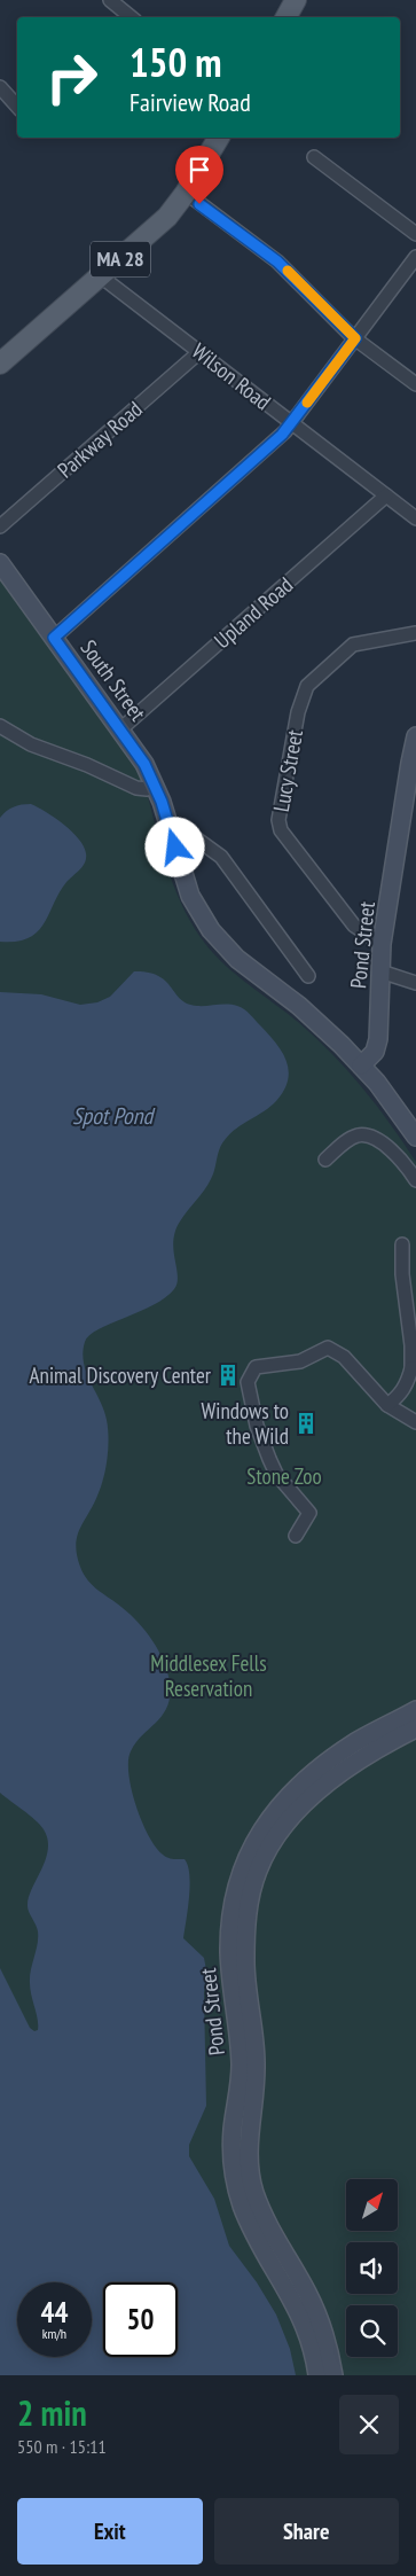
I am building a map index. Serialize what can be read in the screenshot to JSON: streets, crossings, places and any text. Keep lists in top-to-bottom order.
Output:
{
  "streets": {
    "main road": ["MA 28", "South Street", "Pond Street"],
    "street": [
      "Wilson Road",
      "Parkway Road",
      "Upland Road",
      "Lucy Street"
    ]
  },
  "crossings": [
    ["MA 28", "Wilson Road"],
    ["Wilson Road", "Parkway Road"],
    ["Wilson Road", "Upland Road"],
    ["Upland Road", "South Street"],
    ["South Street", "Pond Street"],
    ["Lucy Street", "Pond Street"]
  ],
  "water": ["Spot Pond"],
  "parks": ["Stone Zoo", "Middlesex Fells Reservation"],
  "places": {
    "building": ["Animal Discovery Center", "Windows to the Wild"]
  },
  "north": "top right",
  "page": {
    "turn": ["150 m", "Fairview Road"],
    "speed": "44 km/h",
    "limit": "50",
    "heading": ["2 min", "550 m · 15:11"],
    "buttons": ["Exit", "Share"]
  }
}
